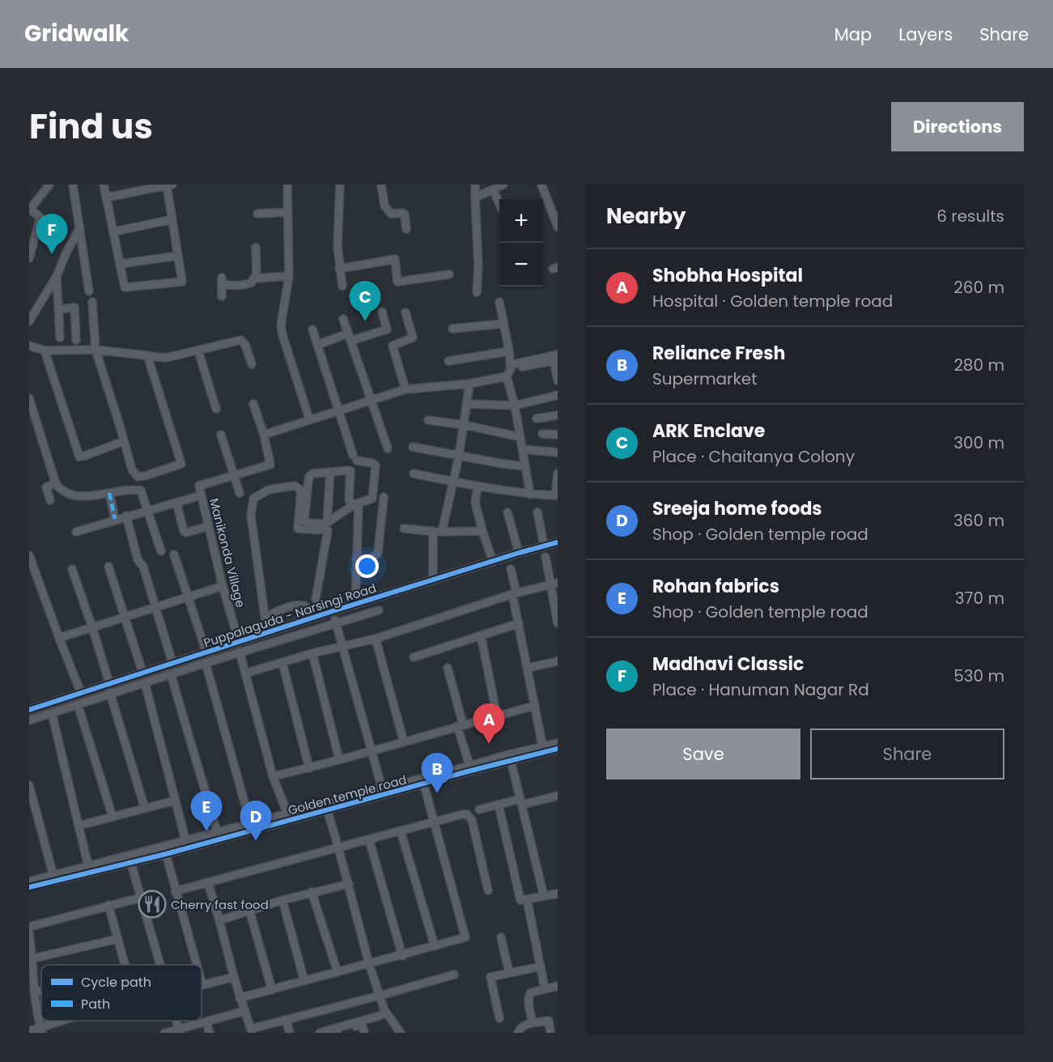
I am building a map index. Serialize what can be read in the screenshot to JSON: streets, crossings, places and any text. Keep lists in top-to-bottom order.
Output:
{
  "streets": {
    "street": ["Manikonda Village", "Puppalaguda - Narsingi Road", "Golden temple road"]
  },
  "crossings": [
    ["Manikonda Village", "Puppalaguda - Narsingi Road"]
  ],
  "places": {
    "restaurant": ["Cherry fast food"]
  },
  "legend": ["Cycle path", "Path"],
  "page": {
    "header": "Gridwalk",
    "nav": ["Map", "Layers", "Share"],
    "title": "Find us",
    "buttons": [
      "Directions",
      ["Save", "Share"]
    ],
    "heading": ["Nearby", "6 results"],
    "map_buttons": ["+", "−"],
    "pins": [
      "F",
      "C",
      "A",
      "B",
      "E",
      "D"
    ],
    "list": [
      {
        "mark": "A",
        "name": "Shobha Hospital",
        "note": "Hospital · Golden temple road",
        "value": "260 m"
      },
      {
        "mark": "B",
        "name": "Reliance Fresh",
        "note": "Supermarket",
        "value": "280 m"
      },
      {
        "mark": "C",
        "name": "ARK Enclave",
        "note": "Place · Chaitanya Colony",
        "value": "300 m"
      },
      {
        "mark": "D",
        "name": "Sreeja home foods",
        "note": "Shop · Golden temple road",
        "value": "360 m"
      },
      {
        "mark": "E",
        "name": "Rohan fabrics",
        "note": "Shop · Golden temple road",
        "value": "370 m"
      },
      {
        "mark": "F",
        "name": "Madhavi Classic",
        "note": "Place · Hanuman Nagar Rd",
        "value": "530 m"
      }
    ]
  }
}
